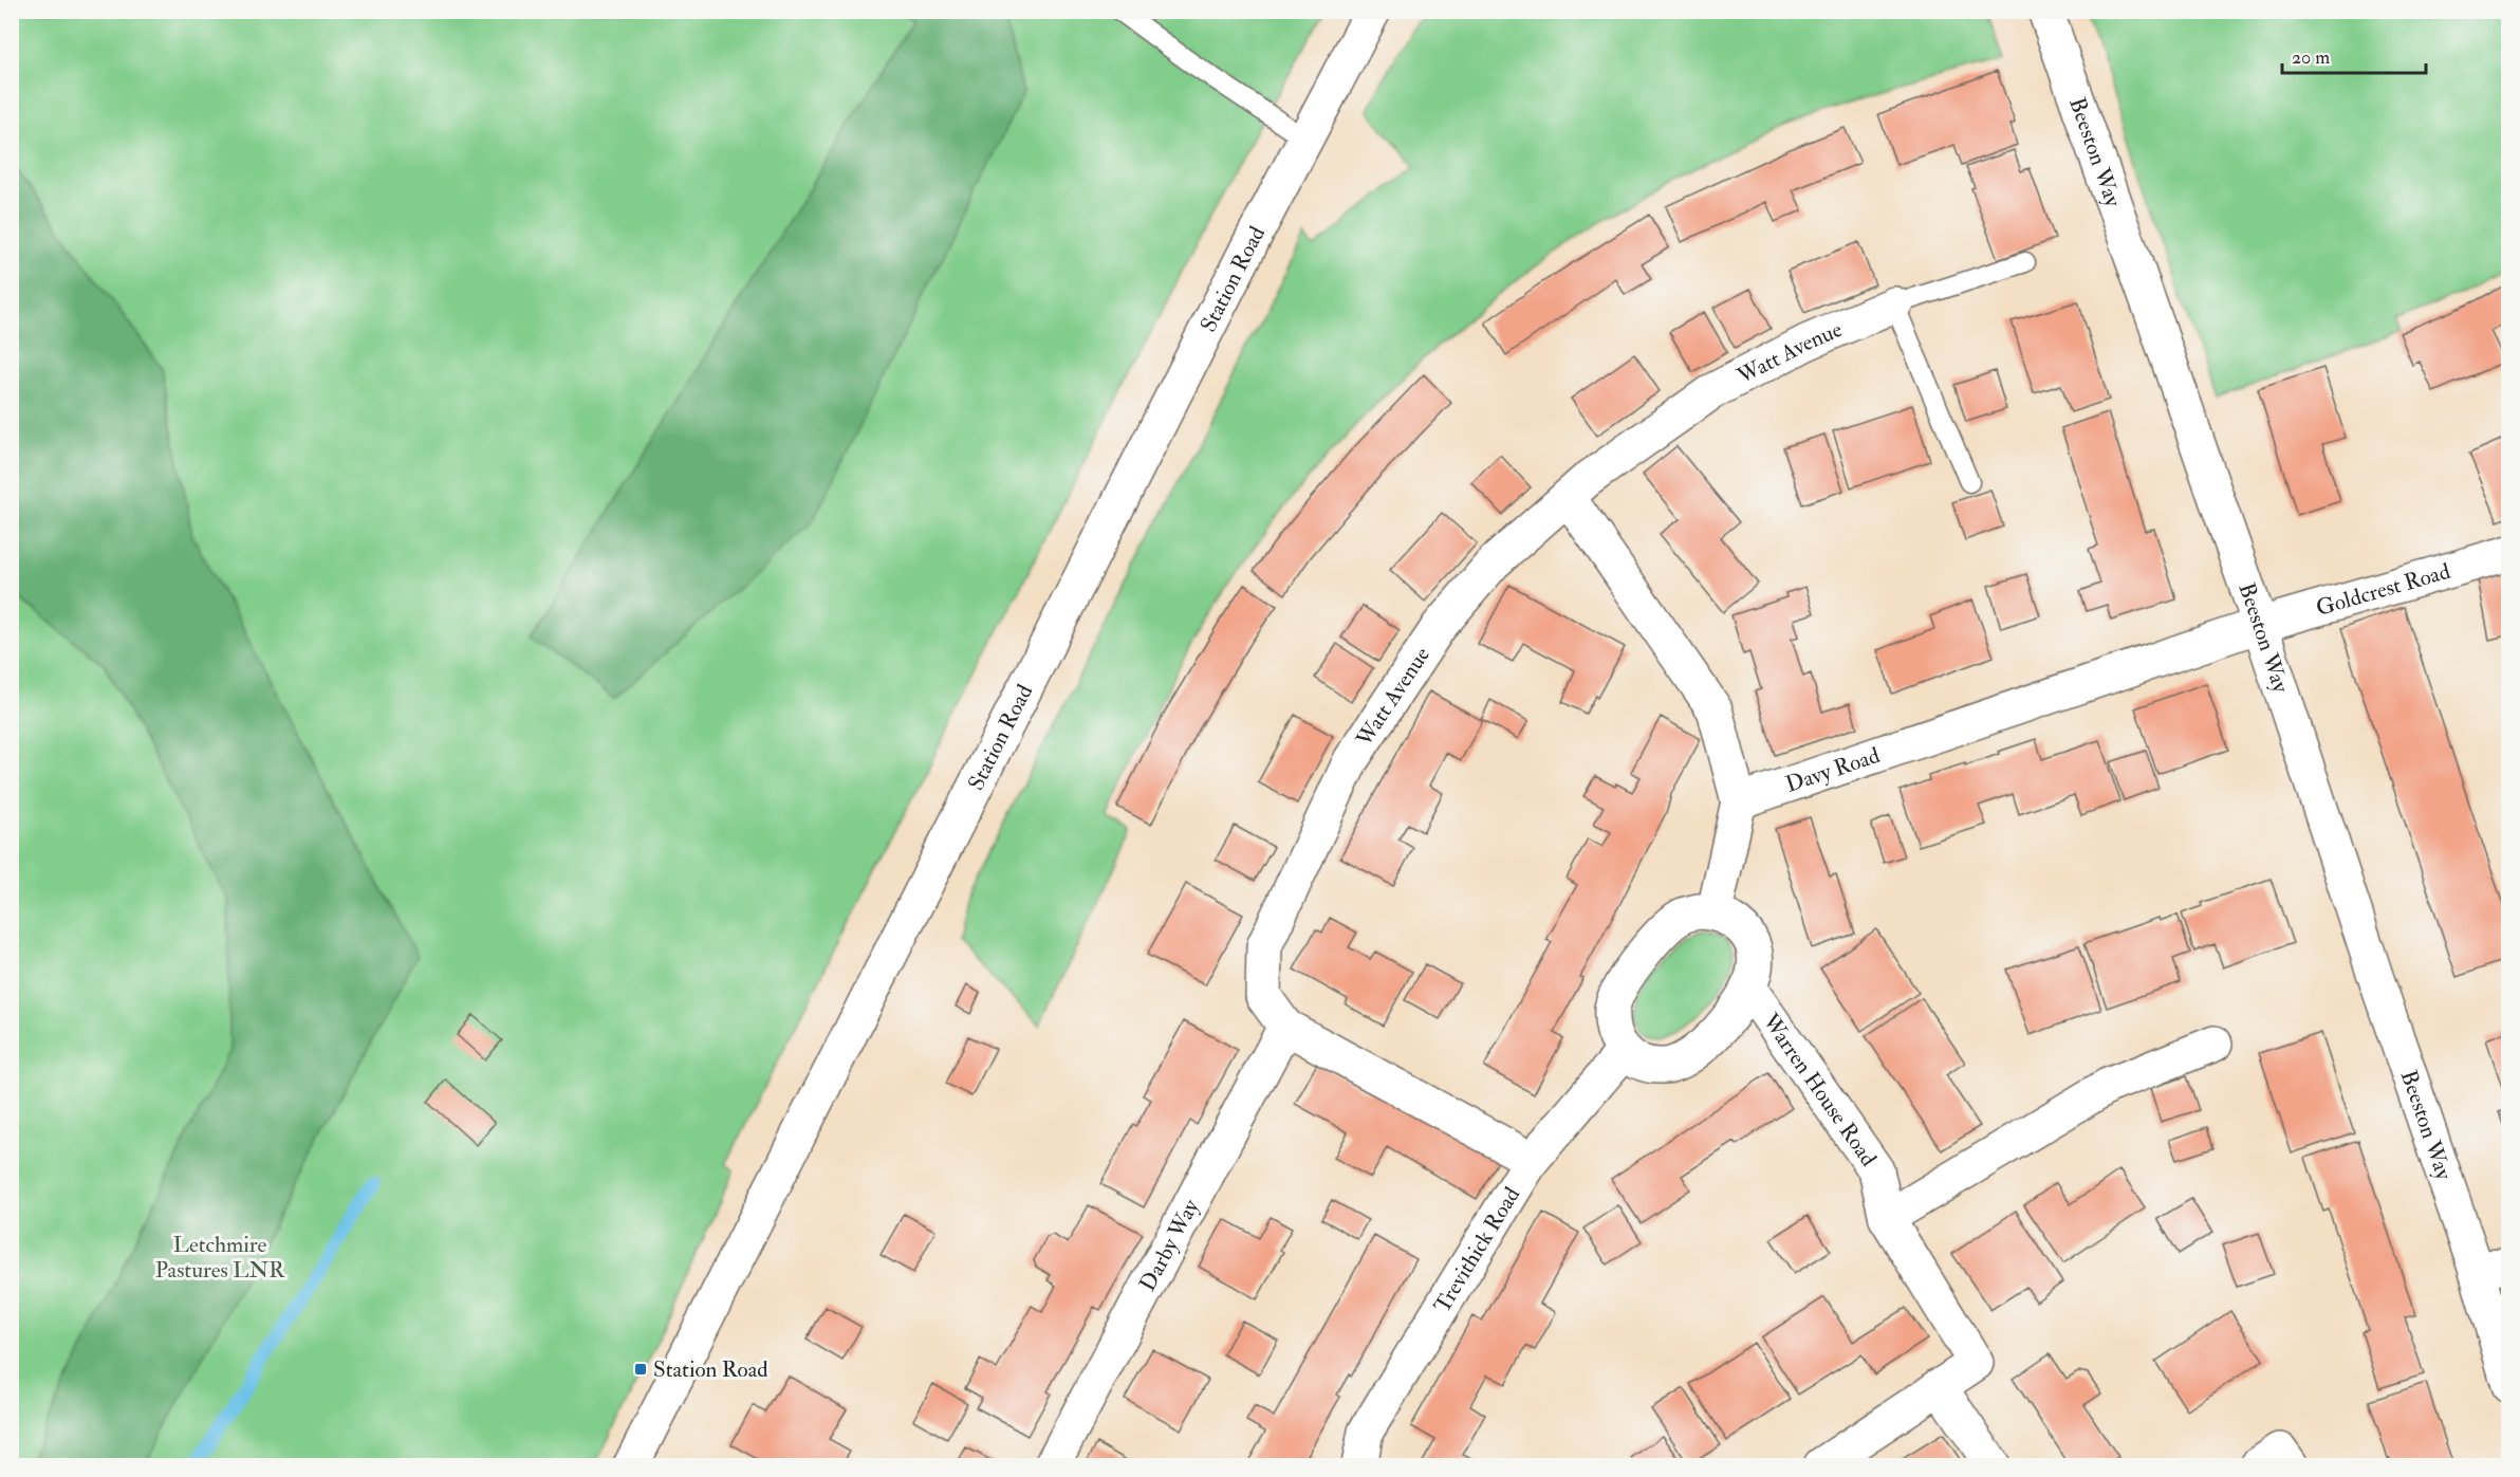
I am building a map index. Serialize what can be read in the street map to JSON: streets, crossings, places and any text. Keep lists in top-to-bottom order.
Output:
{
  "streets": {
    "street": [
      "Beeston Way",
      "Station Road",
      "Watt Avenue",
      "Goldcrest Road",
      "Davy Road",
      "Warren House Road",
      "Darby Way",
      "Trevithick Road"
    ]
  },
  "crossings": [
    ["Beeston Way", "Goldcrest Road"],
    ["Beeston Way", "Davy Road"],
    ["Watt Avenue", "Darby Way"],
    ["Watt Avenue", "Trevithick Road"],
    ["Goldcrest Road", "Davy Road"],
    ["Warren House Road", "Trevithick Road"]
  ],
  "parks": ["Letchmire Pastures LNR"],
  "places": {
    "transit": ["Station Road"]
  },
  "scale_bar": "20 m"
}
